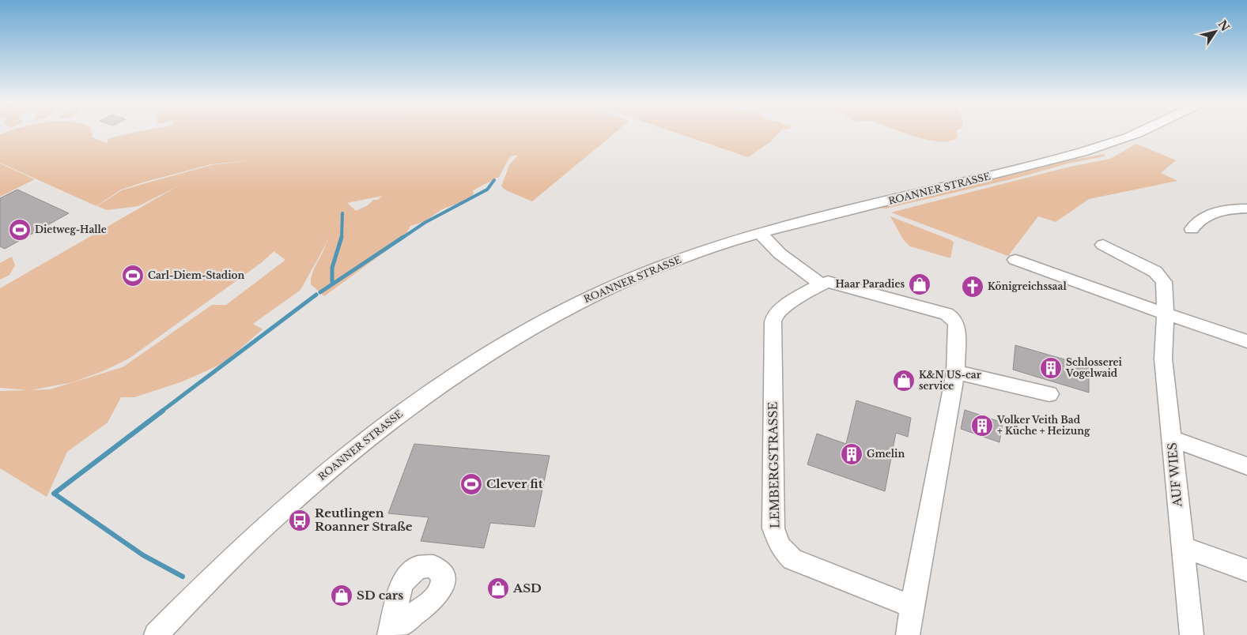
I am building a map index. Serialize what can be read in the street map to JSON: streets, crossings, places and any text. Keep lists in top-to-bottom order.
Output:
{
  "streets": {
    "street": ["ROANNER STRASSE", "LEMBERGSTRASSE", "AUF WIES"]
  },
  "places": {
    "sports": ["Dietweg-Halle", "Carl-Diem-Stadion", "Clever fit"],
    "shop": [
      "Haar Paradies",
      "K&N US-car service",
      "ASD",
      "SD cars"
    ],
    "church": ["Königreichssaal"],
    "building": ["Schlosserei Vogelwaid", "Volker Veith Bad + Küche + Heizung", "Gmelin"],
    "bus stop": ["Reutlingen Roanner Straße"]
  },
  "north": "top right"
}
